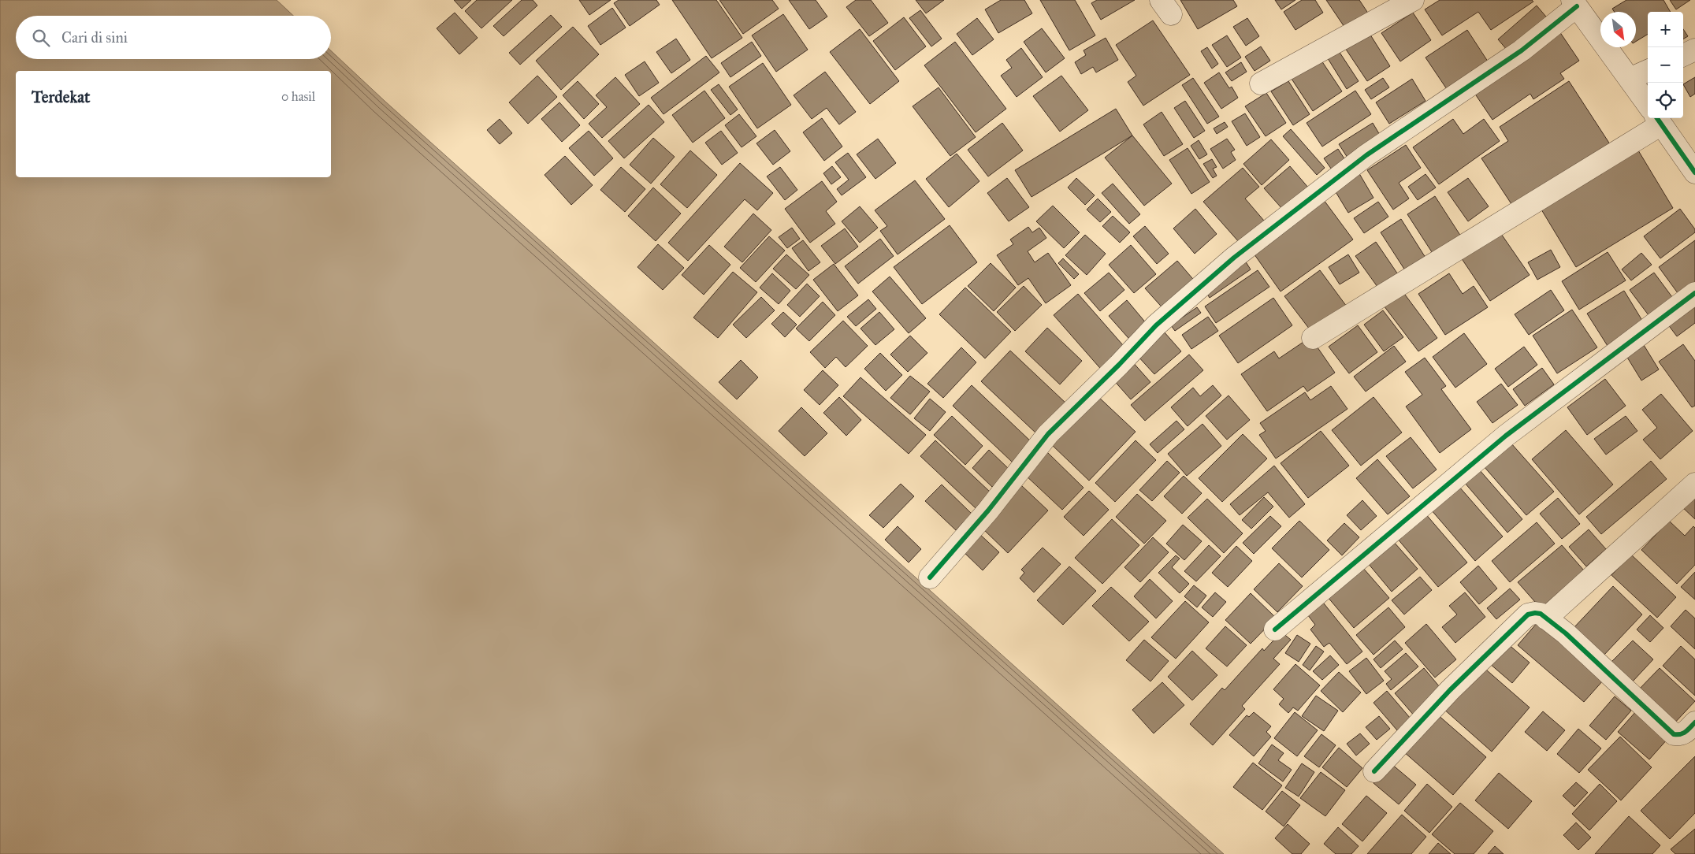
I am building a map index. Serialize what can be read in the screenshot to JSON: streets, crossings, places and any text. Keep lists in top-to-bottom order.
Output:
{
  "north": "bottom right",
  "page": {
    "map_buttons": ["+", "−"],
    "search": "Cari di sini",
    "heading": ["Terdekat", "0 hasil"]
  }
}
